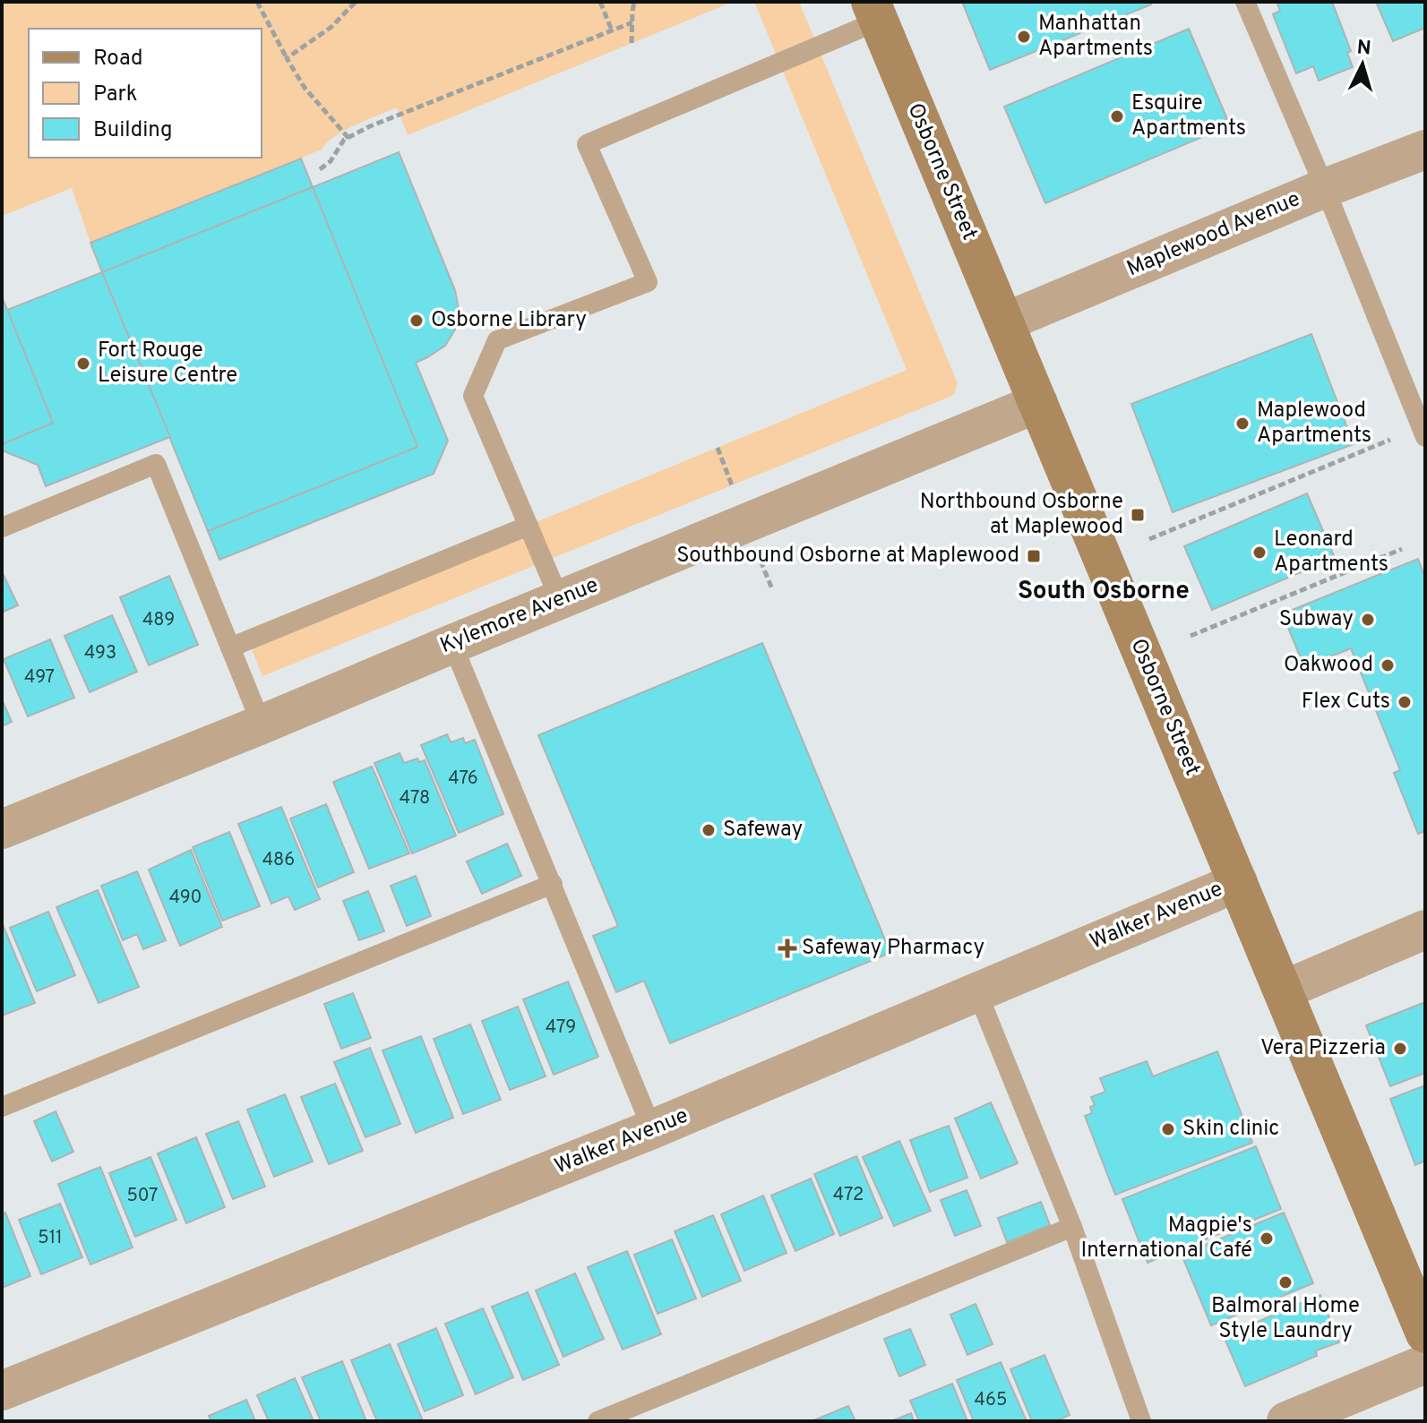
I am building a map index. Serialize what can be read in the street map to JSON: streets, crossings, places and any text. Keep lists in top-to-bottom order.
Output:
{
  "streets": {
    "main road": ["Osborne Street"],
    "street": ["Maplewood Avenue", "Kylemore Avenue", "Walker Avenue"]
  },
  "crossings": [
    ["Osborne Street", "Maplewood Avenue"],
    ["Osborne Street", "Kylemore Avenue"],
    ["Osborne Street", "Walker Avenue"]
  ],
  "districts": ["South Osborne"],
  "places": {
    "other": [
      "Manhattan Apartments",
      "Esquire Apartments",
      "Osborne Library",
      "Fort Rouge Leisure Centre",
      "Maplewood Apartments",
      "Leonard Apartments",
      "Subway",
      "Oakwood",
      "Flex Cuts",
      "Safeway",
      "Vera Pizzeria",
      "Skin clinic",
      "Magpie's International Café",
      "Balmoral Home Style Laundry"
    ],
    "transit": ["Northbound Osborne at Maplewood", "Southbound Osborne at Maplewood"],
    "health": ["Safeway Pharmacy"]
  },
  "house_numbers": [
    "489",
    "493",
    "497",
    "476",
    "478",
    "486",
    "490",
    "479",
    "472",
    "507",
    "511",
    "465"
  ],
  "legend": ["Road", "Park", "Building"],
  "north": "top"
}
